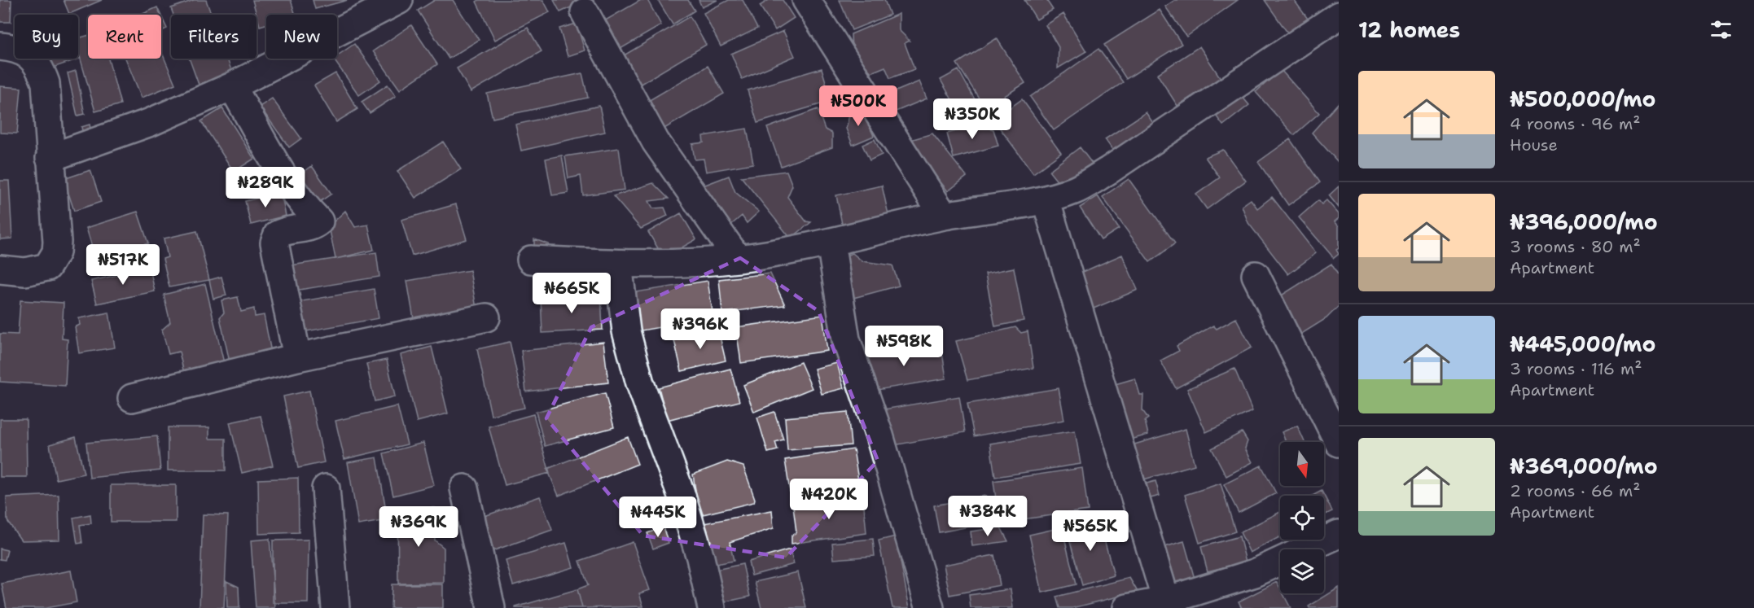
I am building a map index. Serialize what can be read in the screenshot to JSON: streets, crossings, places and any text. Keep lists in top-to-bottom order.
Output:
{
  "north": "bottom",
  "page": {
    "heading": "12 homes",
    "chip": [
      "Buy",
      "Rent",
      "Filters",
      "New"
    ],
    "list": [
      {
        "name": "₦500,000/mo",
        "note": "4 rooms · 96 m² · House"
      },
      {
        "name": "₦396,000/mo",
        "note": "3 rooms · 80 m² · Apartment"
      },
      {
        "name": "₦445,000/mo",
        "note": "3 rooms · 116 m² · Apartment"
      },
      {
        "name": "₦369,000/mo",
        "note": "2 rooms · 66 m² · Apartment"
      }
    ],
    "price": [
      "₦500K",
      "₦350K",
      "₦289K",
      "₦517K",
      "₦665K",
      "₦396K",
      "₦598K",
      "₦420K",
      "₦384K",
      "₦445K",
      "₦369K",
      "₦565K"
    ]
  }
}
